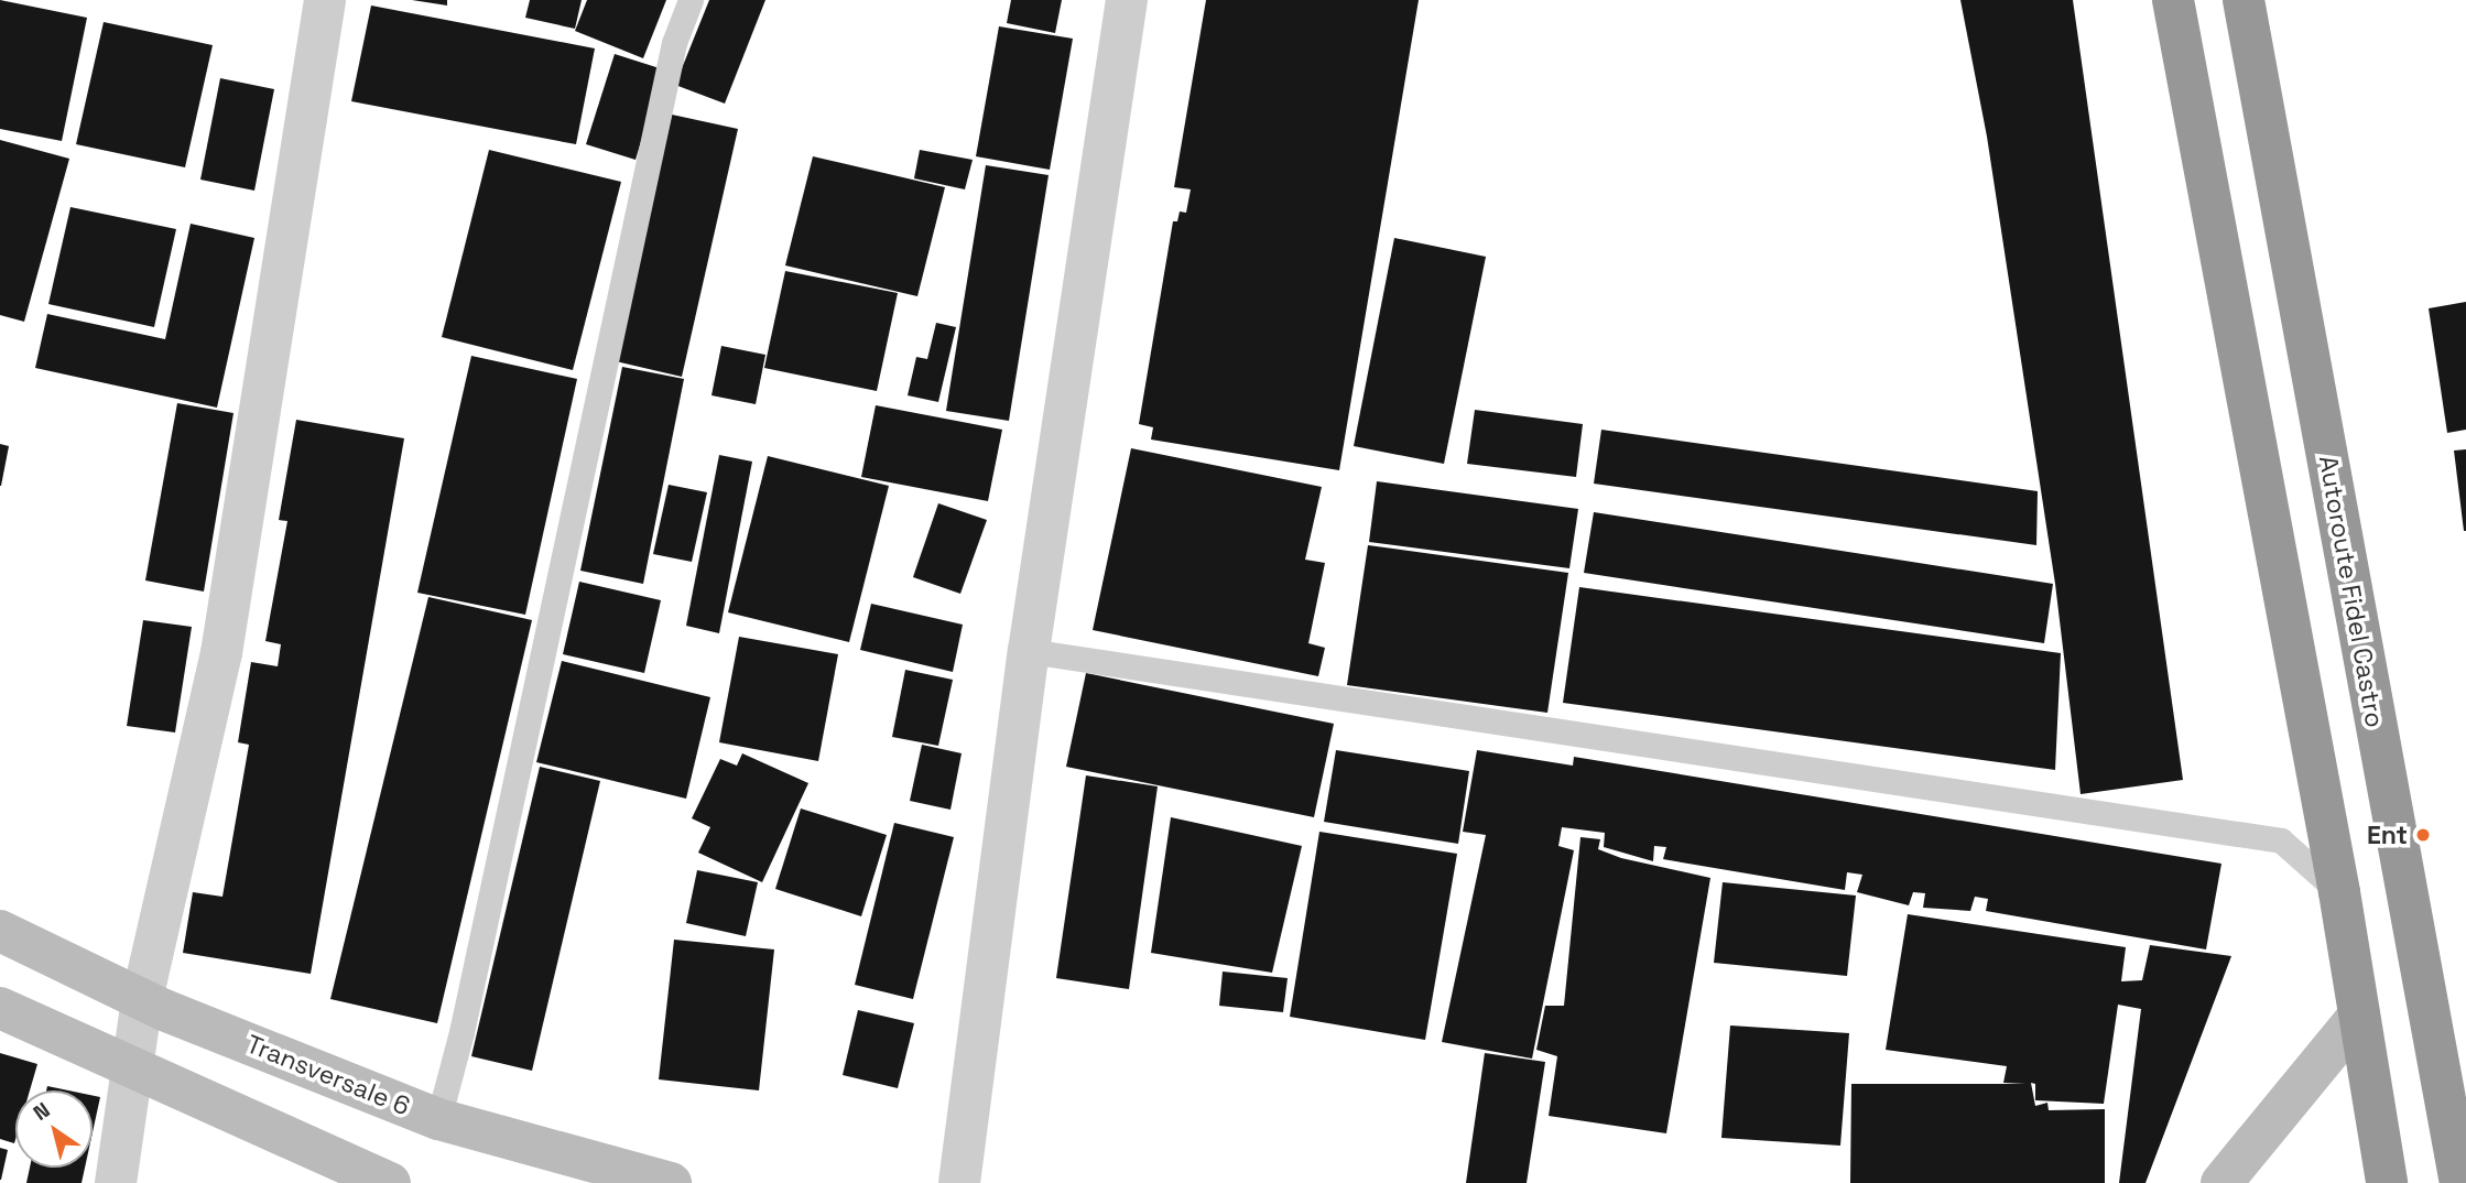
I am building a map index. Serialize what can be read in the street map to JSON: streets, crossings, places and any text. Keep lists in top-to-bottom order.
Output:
{
  "streets": {
    "highway": ["Autoroute Fidel Castro"],
    "main road": ["Transversale 6"]
  },
  "places": ["Ent"],
  "north": "top left"
}
